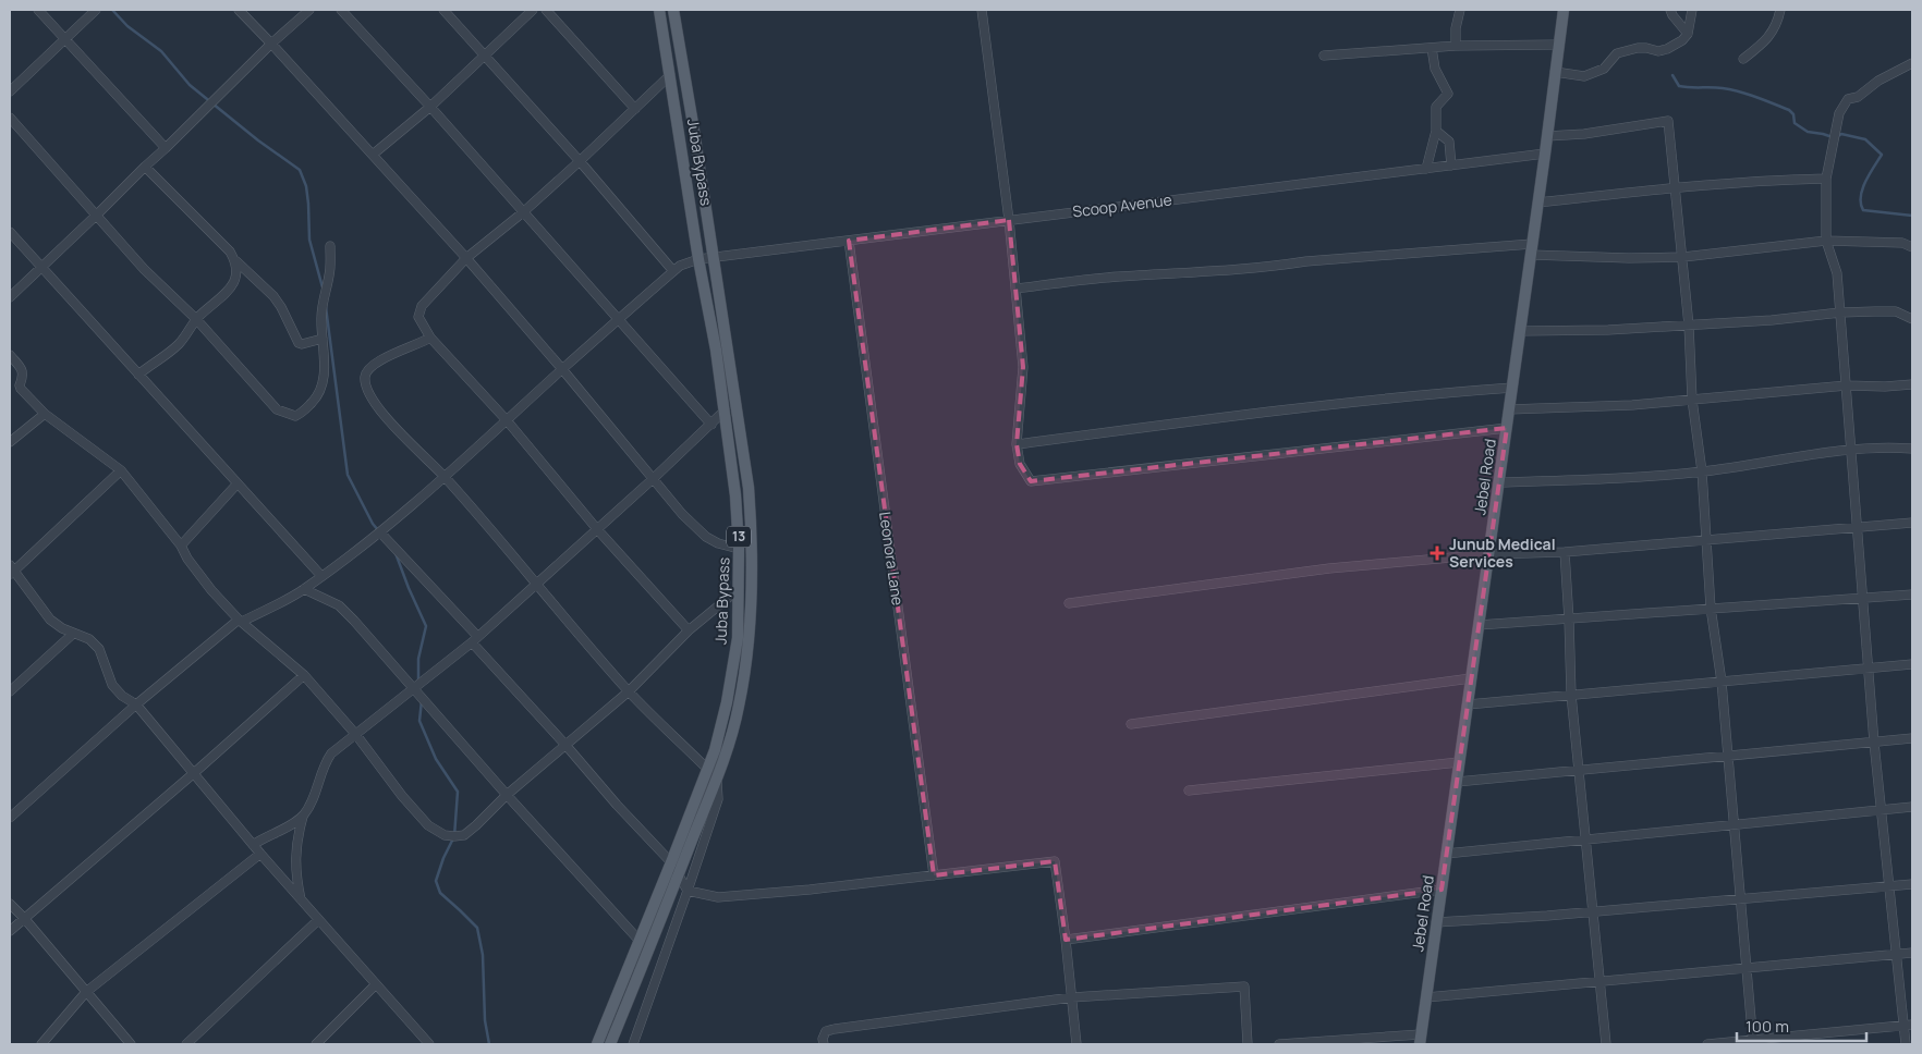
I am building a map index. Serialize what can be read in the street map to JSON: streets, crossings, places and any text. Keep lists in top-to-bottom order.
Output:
{
  "streets": {
    "main road": ["Juba Bypass", "Jebel Road", "13"],
    "street": ["Scoop Avenue", "Leonora Lane"]
  },
  "crossings": [
    ["Juba Bypass", "Scoop Avenue"],
    ["Scoop Avenue", "Jebel Road"],
    ["Scoop Avenue", "Leonora Lane"]
  ],
  "places": {
    "health": ["Junub Medical Services"]
  },
  "scale_bar": "100 m"
}
